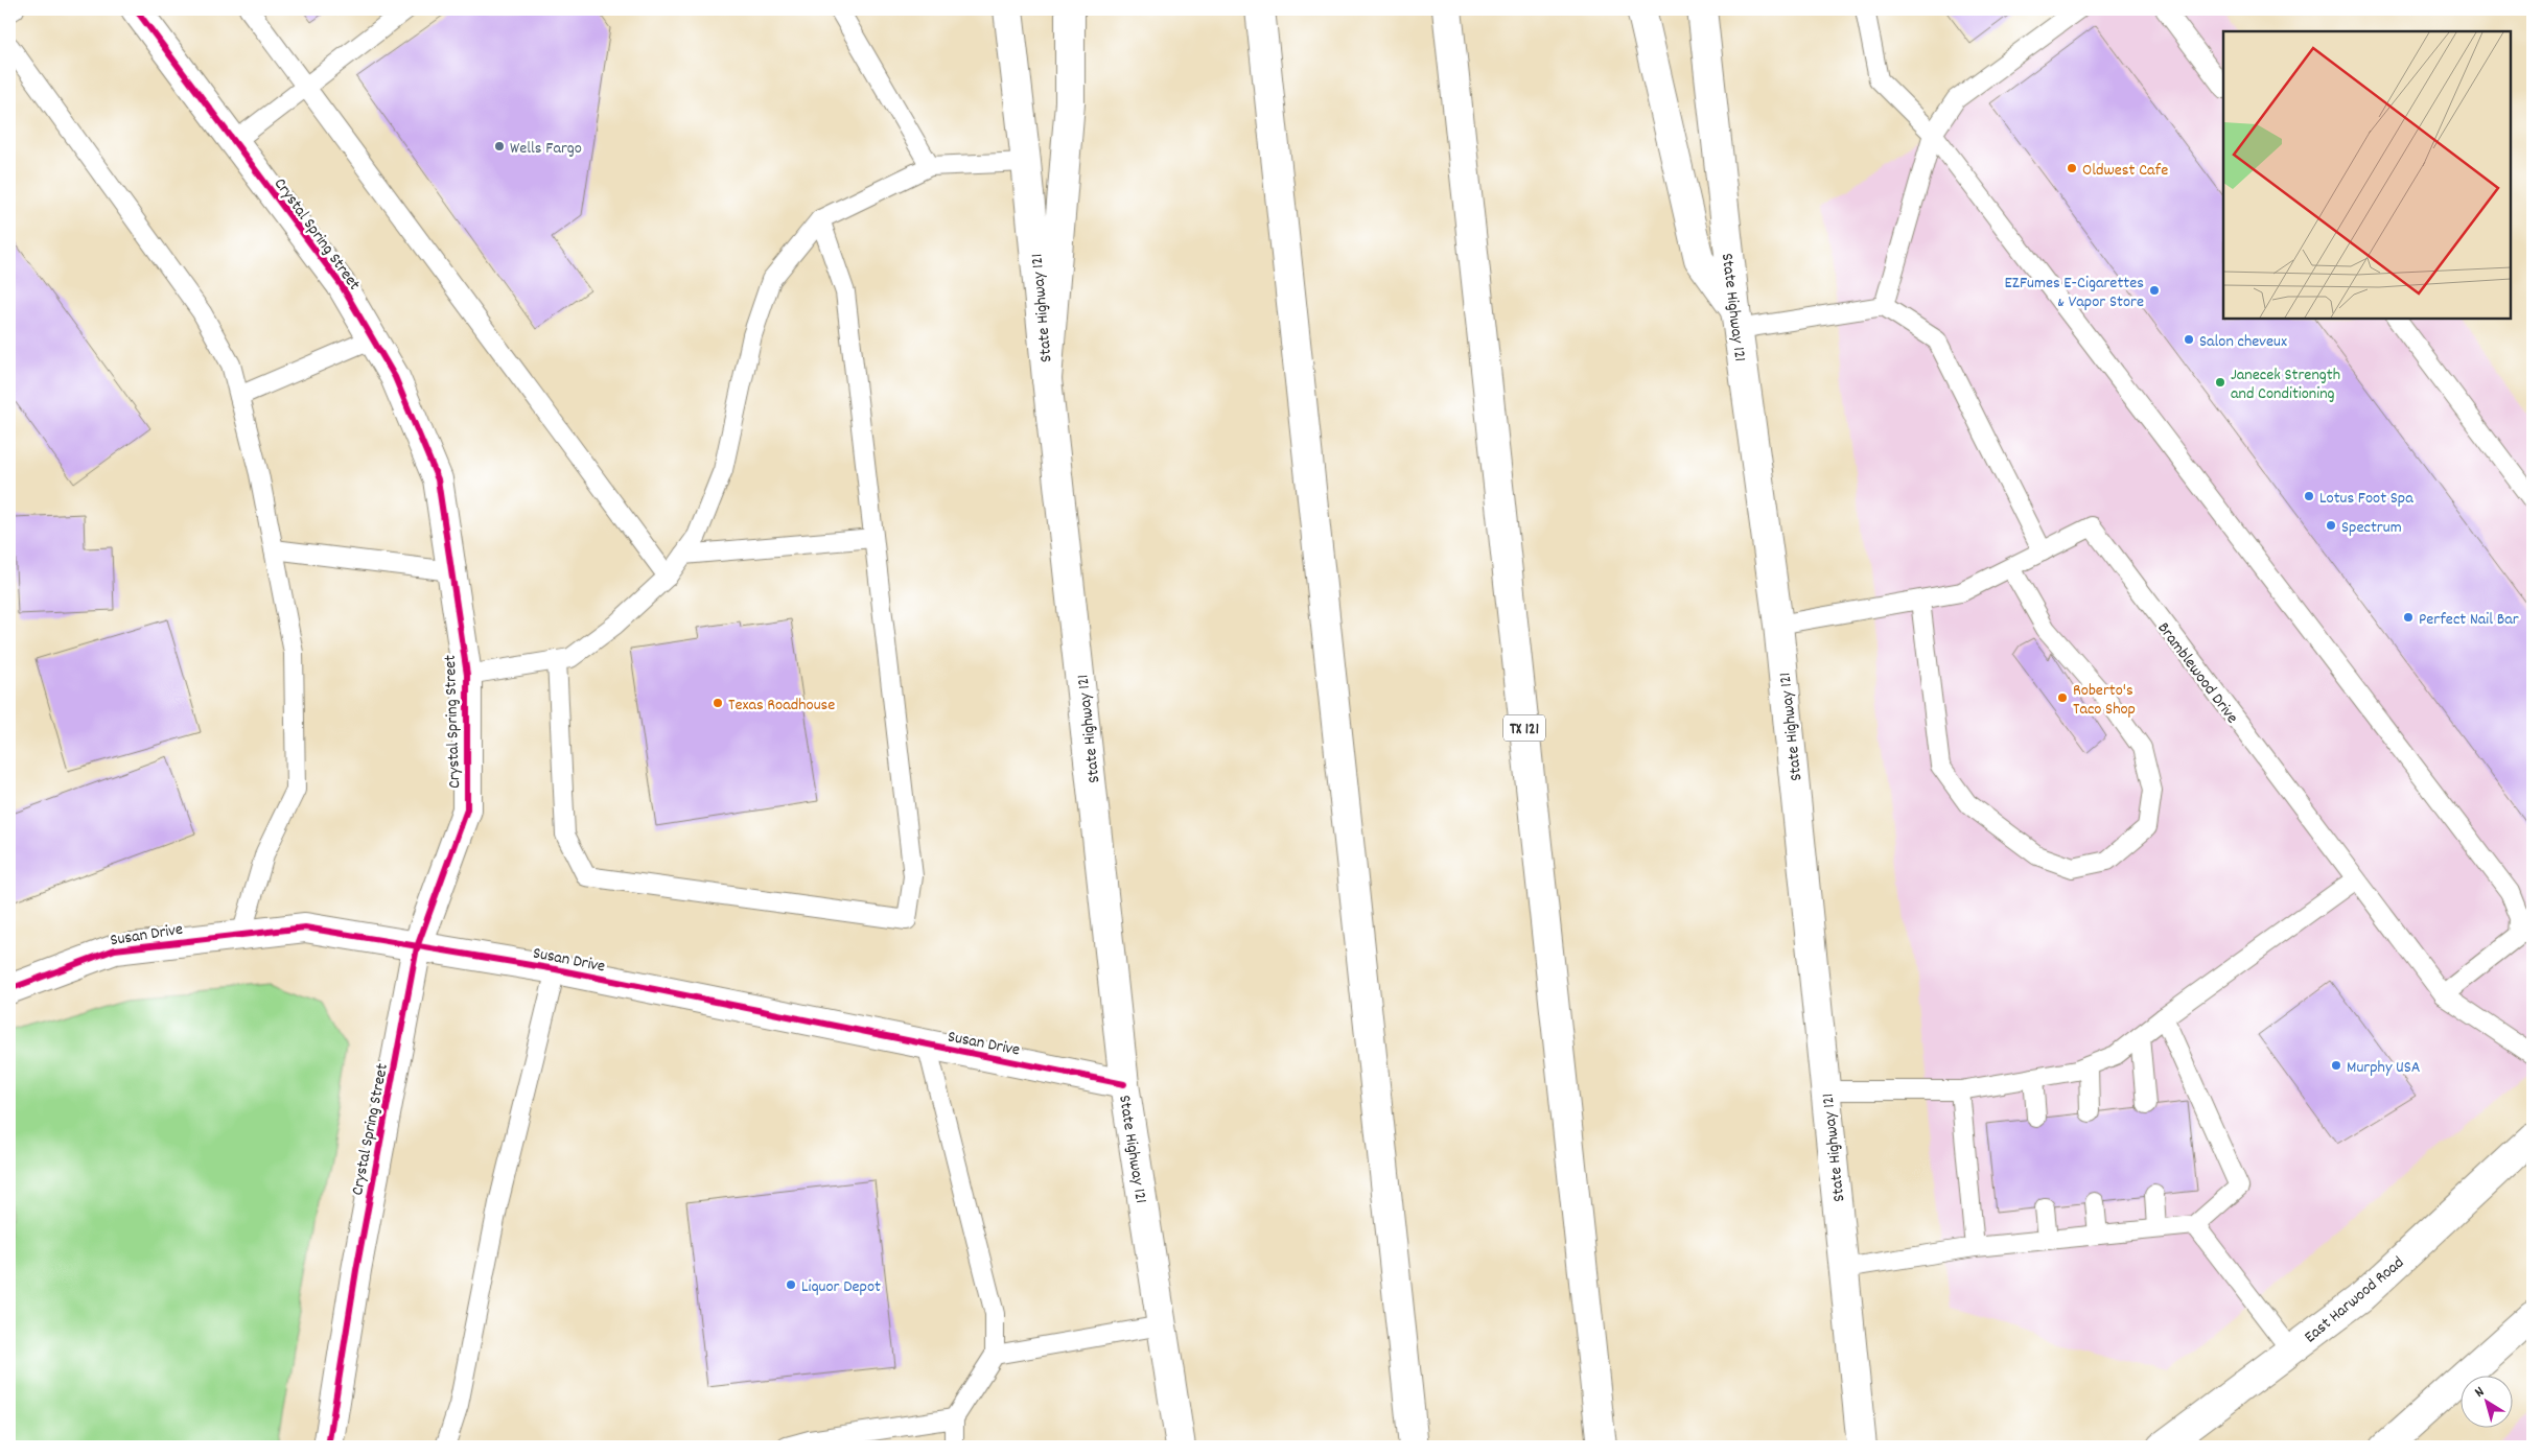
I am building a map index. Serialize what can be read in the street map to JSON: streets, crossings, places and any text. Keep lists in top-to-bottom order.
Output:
{
  "streets": {
    "main road": [
      "Crystal Spring Street",
      "State Highway 121",
      "TX 121",
      "Susan Drive",
      "East Harwood Road"
    ],
    "lane": ["Bramblewood Drive"]
  },
  "crossings": [
    ["Crystal Spring Street", "Susan Drive"],
    ["State Highway 121", "Bramblewood Drive"],
    ["State Highway 121", "Susan Drive"]
  ],
  "places": [
    "Wells Fargo",
    "Oldwest Cafe",
    "EZFumes E-Cigarettes & Vapor Store",
    "Salon cheveux",
    "Janecek Strength and Conditioning",
    "Lotus Foot Spa",
    "Spectrum",
    "Perfect Nail Bar",
    "Roberto's Taco Shop",
    "Texas Roadhouse",
    "Murphy USA",
    "Liquor Depot"
  ],
  "north": "top left"
}
